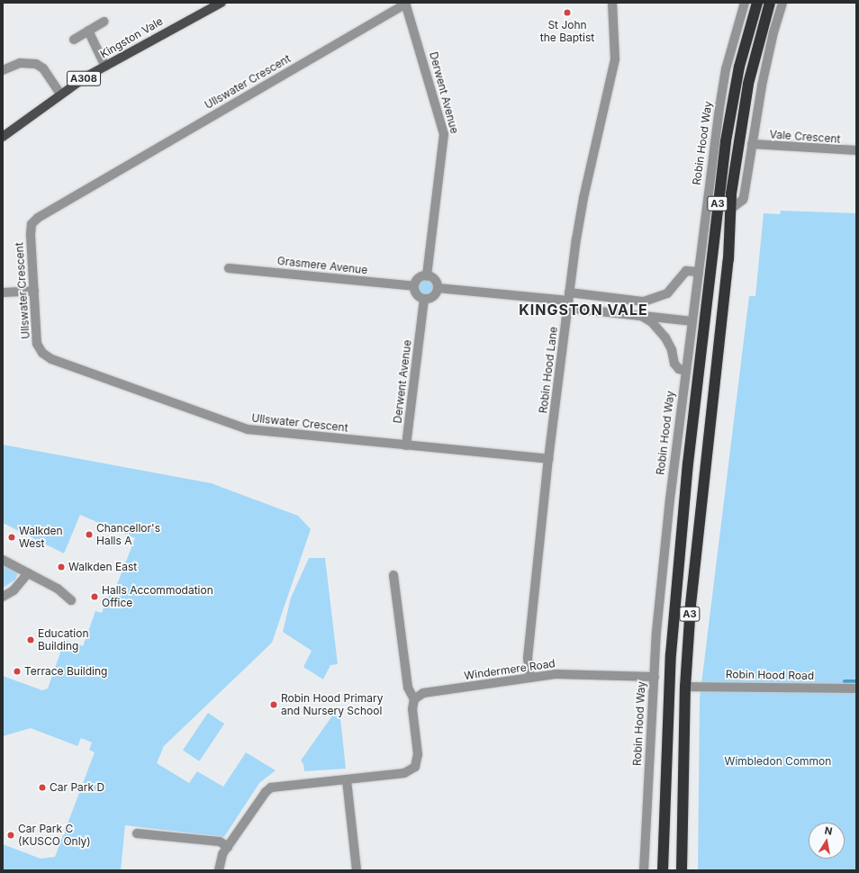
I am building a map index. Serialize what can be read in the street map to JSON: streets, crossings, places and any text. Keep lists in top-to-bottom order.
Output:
{
  "streets": {
    "highway": ["A3"],
    "main road": ["Kingston Vale", "A308"],
    "street": [
      "Ullswater Crescent",
      "Derwent Avenue",
      "Vale Crescent",
      "Robin Hood Way",
      "Grasmere Avenue",
      "Robin Hood Lane",
      "Windermere Road",
      "Robin Hood Road"
    ]
  },
  "crossings": [
    ["Ullswater Crescent", "Derwent Avenue"],
    ["Ullswater Crescent", "Robin Hood Lane"],
    ["Derwent Avenue", "Grasmere Avenue"],
    ["Robin Hood Way", "Windermere Road"],
    ["A3", "Robin Hood Road"],
    ["Robin Hood Lane", "Windermere Road"]
  ],
  "districts": ["KINGSTON VALE"],
  "parks": ["Wimbledon Common"],
  "places": [
    "St John the Baptist",
    "Chancellor's Halls A",
    "Walkden West",
    "Walkden East",
    "Halls Accommodation Office",
    "Education Building",
    "Terrace Building",
    "Robin Hood Primary and Nursery School",
    "Car Park D",
    "Car Park C (KUSCO Only)"
  ],
  "north": "top"
}
